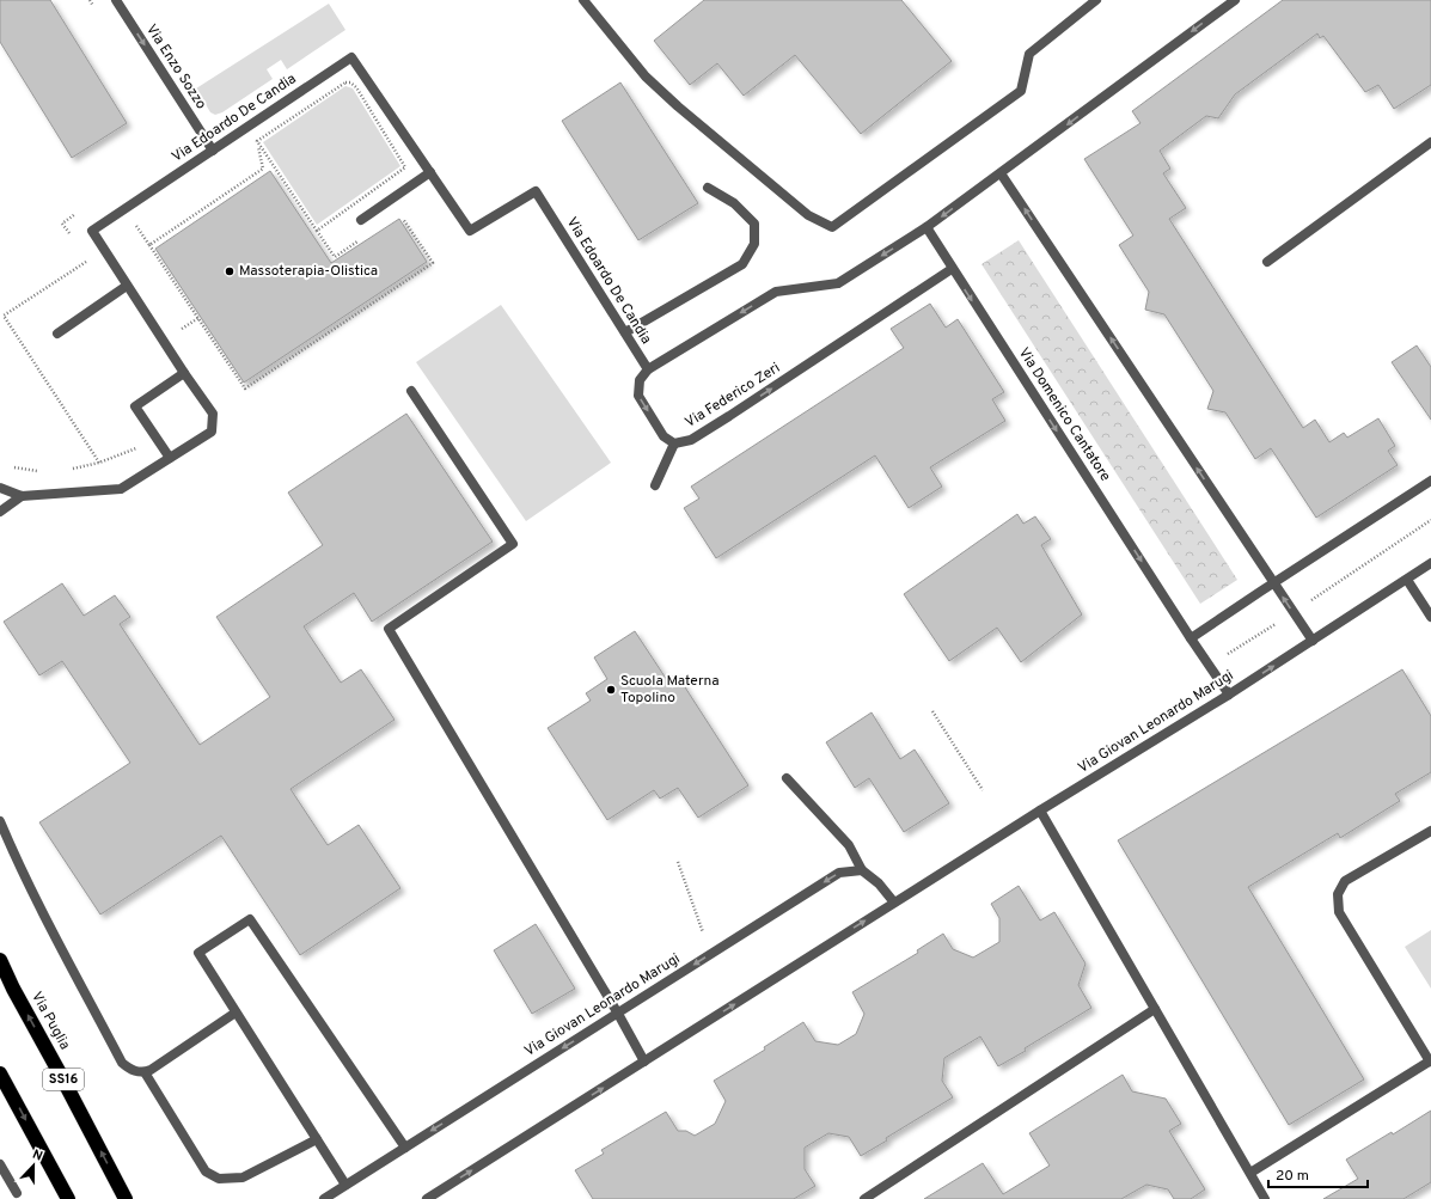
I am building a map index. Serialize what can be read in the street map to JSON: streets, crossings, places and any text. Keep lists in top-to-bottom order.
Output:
{
  "streets": {
    "highway": ["Via Puglia", "SS16"],
    "street": [
      "Via Enzo Sozzo",
      "Via Edoardo De Candia",
      "Via Federico Zeri",
      "Via Domenico Cantatore",
      "Via Giovan Leonardo Marugi"
    ]
  },
  "crossings": [
    ["Via Enzo Sozzo", "Via Edoardo De Candia"],
    ["Via Edoardo De Candia", "Via Federico Zeri"],
    ["Via Federico Zeri", "Via Domenico Cantatore"],
    ["Via Domenico Cantatore", "Via Giovan Leonardo Marugi"]
  ],
  "one_way": ["Via Enzo Sozzo", "Via Domenico Cantatore"],
  "places": ["Massoterapia-Olistica", "Scuola Materna Topolino"],
  "scale_bar": "20 m",
  "north": "top"
}
